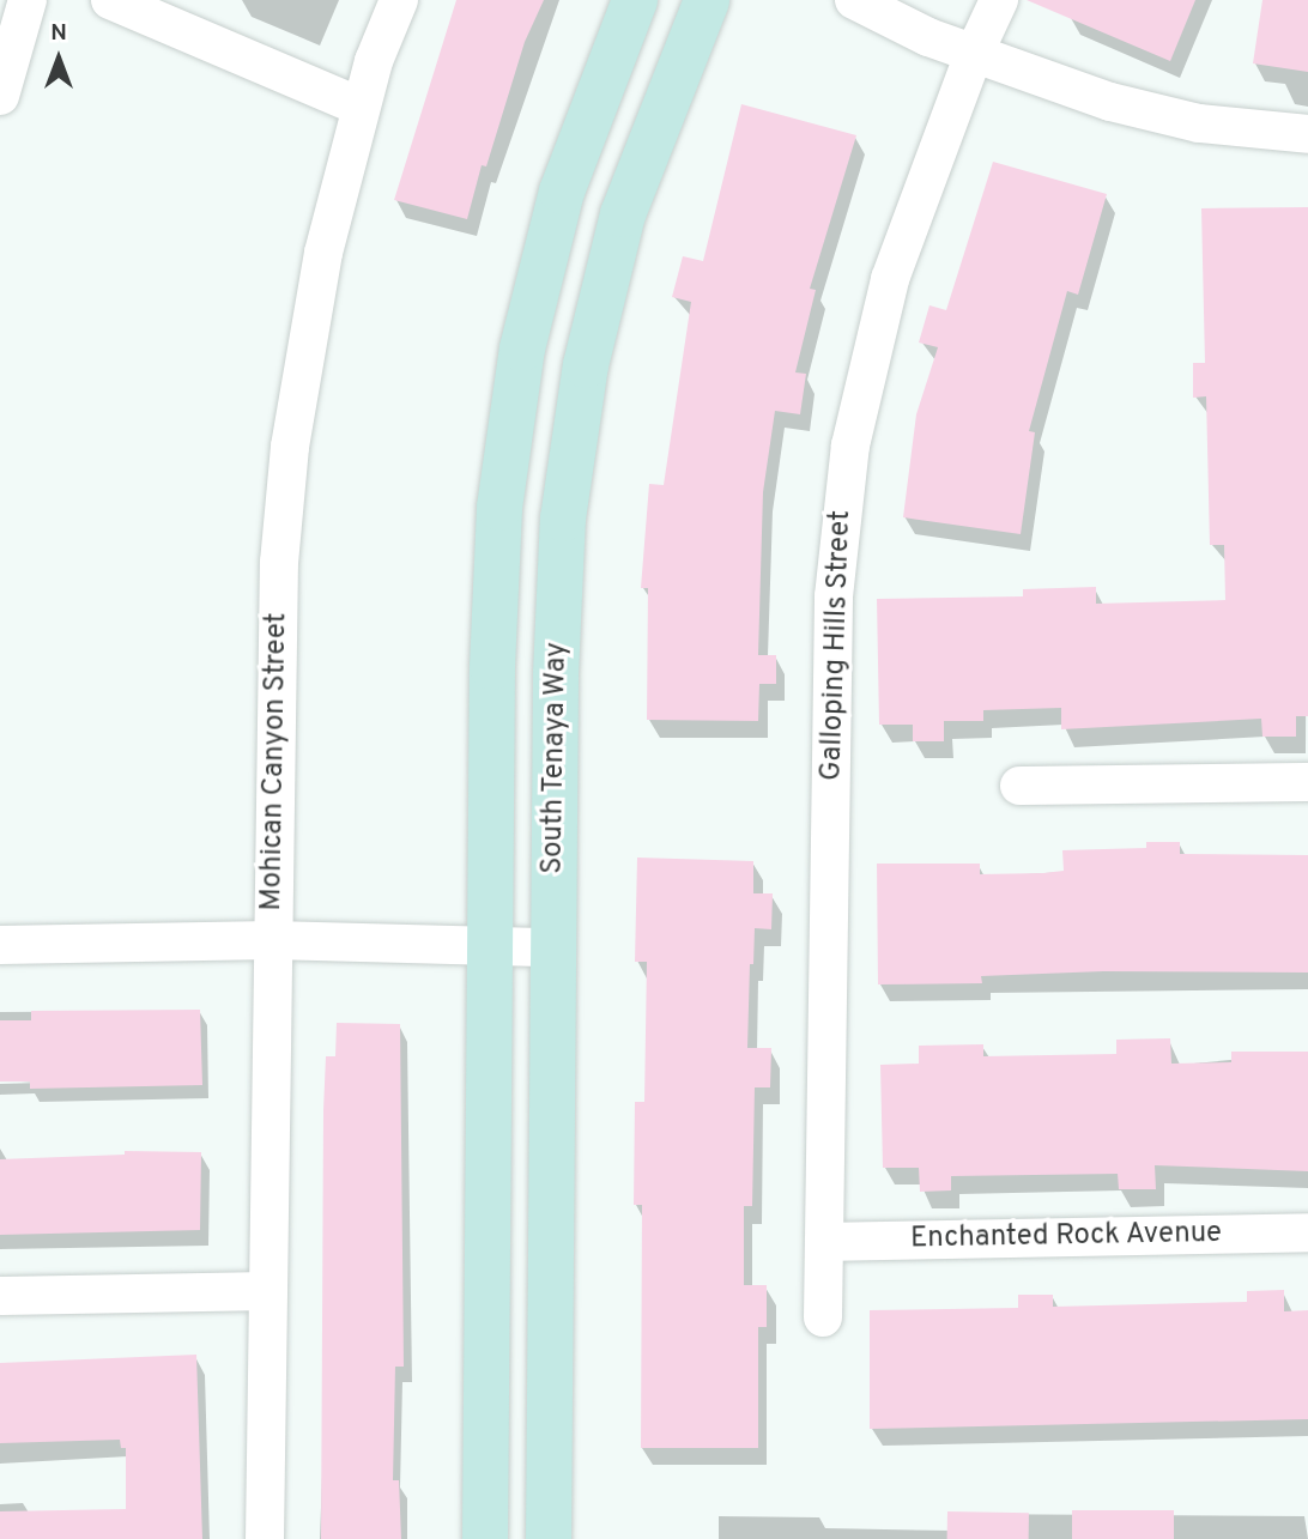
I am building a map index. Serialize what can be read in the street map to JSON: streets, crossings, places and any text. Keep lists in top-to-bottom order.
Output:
{
  "streets": {
    "street": [
      "Galloping Hills Street",
      "South Tenaya Way",
      "Mohican Canyon Street",
      "Enchanted Rock Avenue"
    ]
  },
  "crossings": [
    ["Galloping Hills Street", "Enchanted Rock Avenue"]
  ],
  "north": "top"
}
